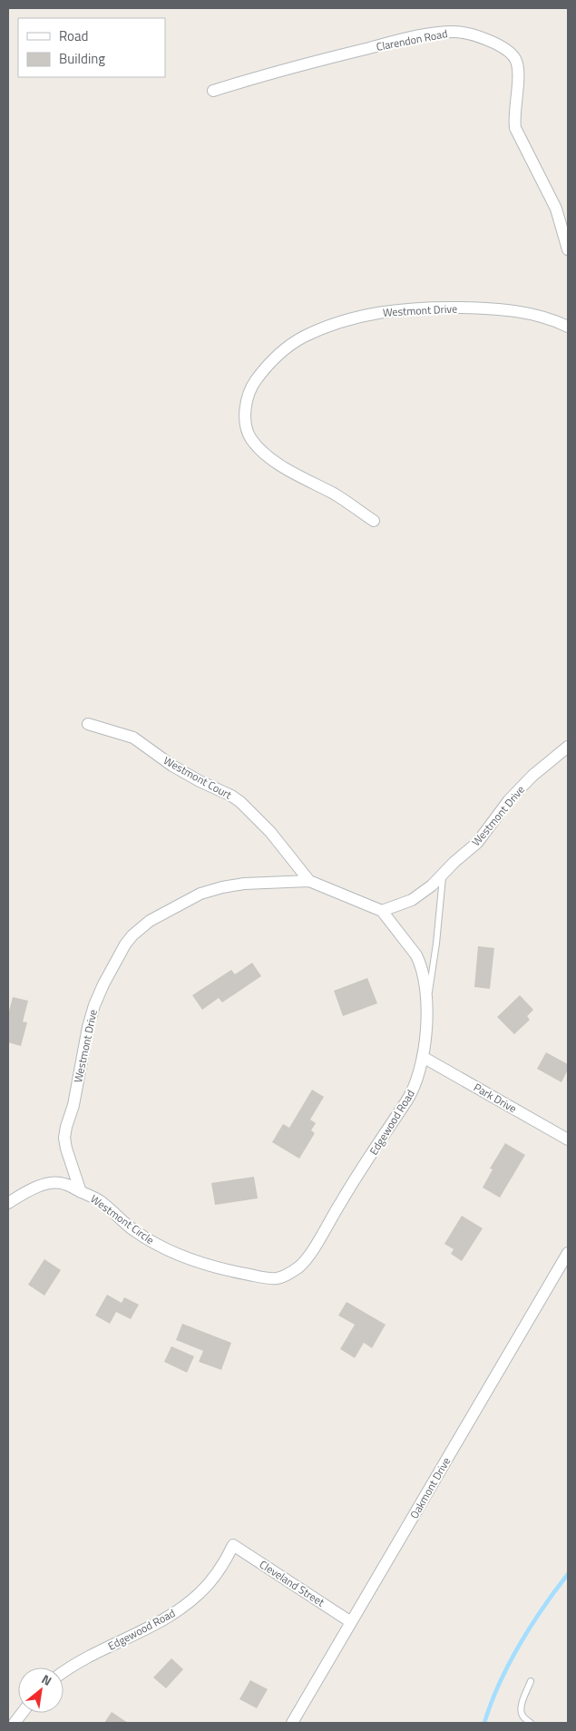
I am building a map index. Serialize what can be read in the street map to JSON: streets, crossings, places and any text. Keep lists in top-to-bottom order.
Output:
{
  "streets": {
    "street": [
      "Clarendon Road",
      "Westmont Drive",
      "Westmont Court",
      "Park Drive",
      "Edgewood Road",
      "Westmont Circle",
      "Oakmont Drive",
      "Cleveland Street"
    ]
  },
  "crossings": [
    ["Westmont Drive", "Westmont Court"],
    ["Westmont Drive", "Edgewood Road"],
    ["Westmont Drive", "Westmont Circle"],
    ["Westmont Court", "Edgewood Road"],
    ["Park Drive", "Edgewood Road"],
    ["Edgewood Road", "Westmont Circle"],
    ["Edgewood Road", "Cleveland Street"],
    ["Oakmont Drive", "Cleveland Street"]
  ],
  "legend": ["Road", "Building"],
  "north": "top right"
}
